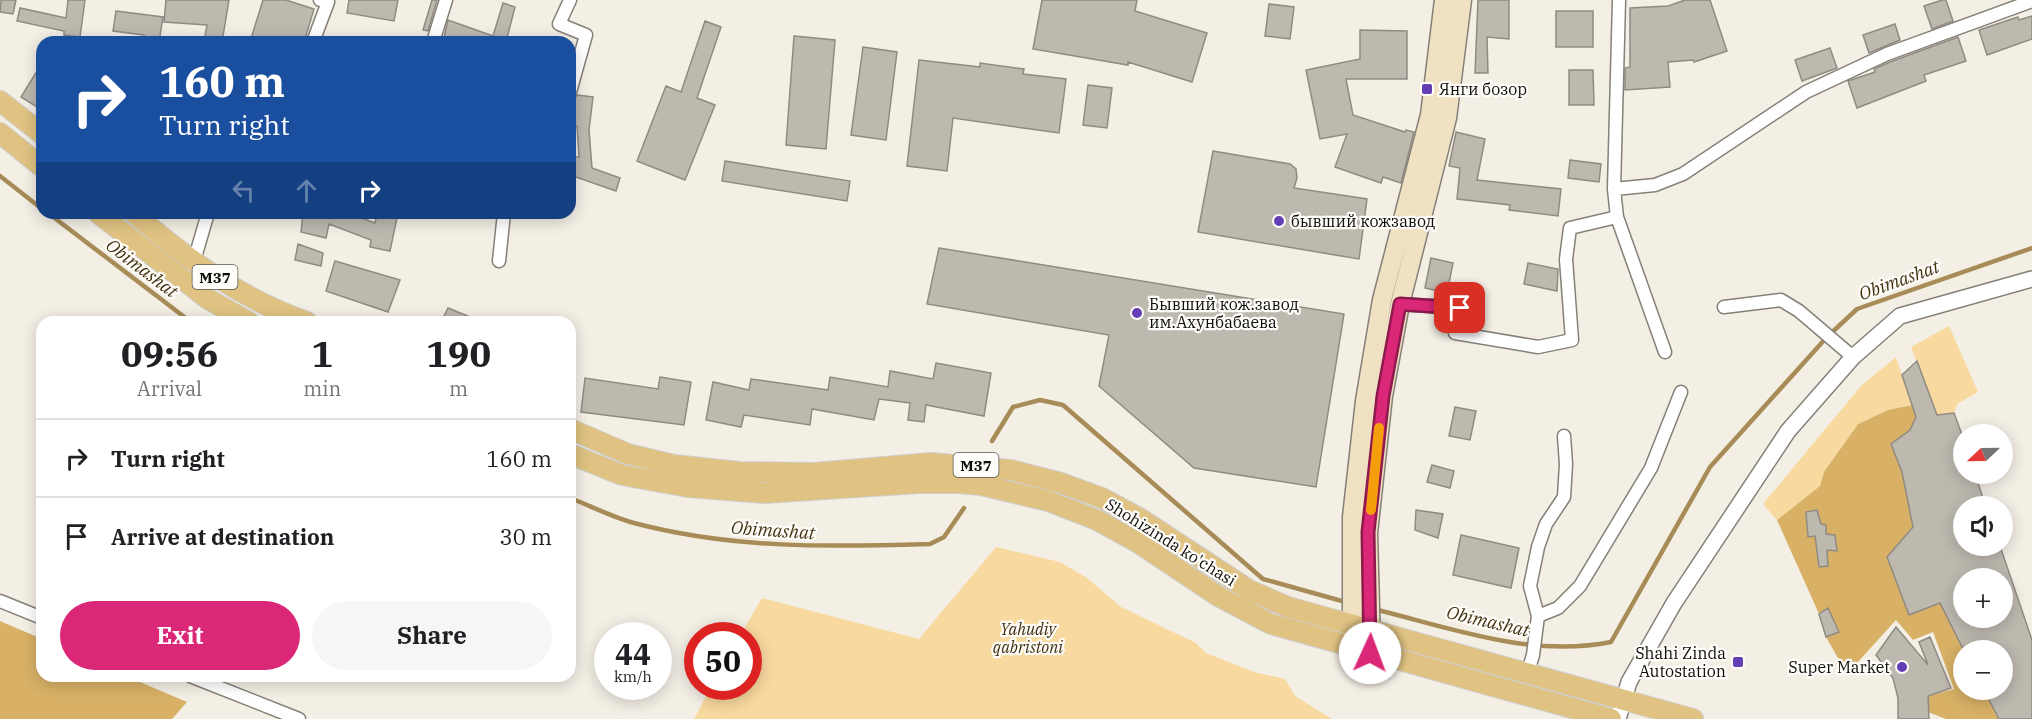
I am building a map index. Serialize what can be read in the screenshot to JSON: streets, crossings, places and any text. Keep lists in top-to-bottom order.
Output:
{
  "streets": {
    "main road": ["M37", "Shohizinda ko'chasi"]
  },
  "water": ["Obimashat"],
  "parks": ["Yahudiy qabristoni"],
  "places": {
    "transit": ["Янги бозор", "Shahi Zinda Autostation"],
    "other": ["бывший кожзавод", "Бывший кож.завод им.Ахунбабаева", "Super Market"]
  },
  "north": "left",
  "page": {
    "turn": ["160 m", "Turn right"],
    "eta": [
      "09:56",
      "Arrival",
      "1",
      "min",
      "190",
      "m"
    ],
    "list": [
      {
        "name": "Turn right",
        "value": "160 m"
      },
      {
        "name": "Arrive at destination",
        "value": "30 m"
      }
    ],
    "map_buttons": ["+", "−"],
    "buttons": ["Exit", "Share"],
    "speed": "44 km/h",
    "limit": "50"
  }
}
